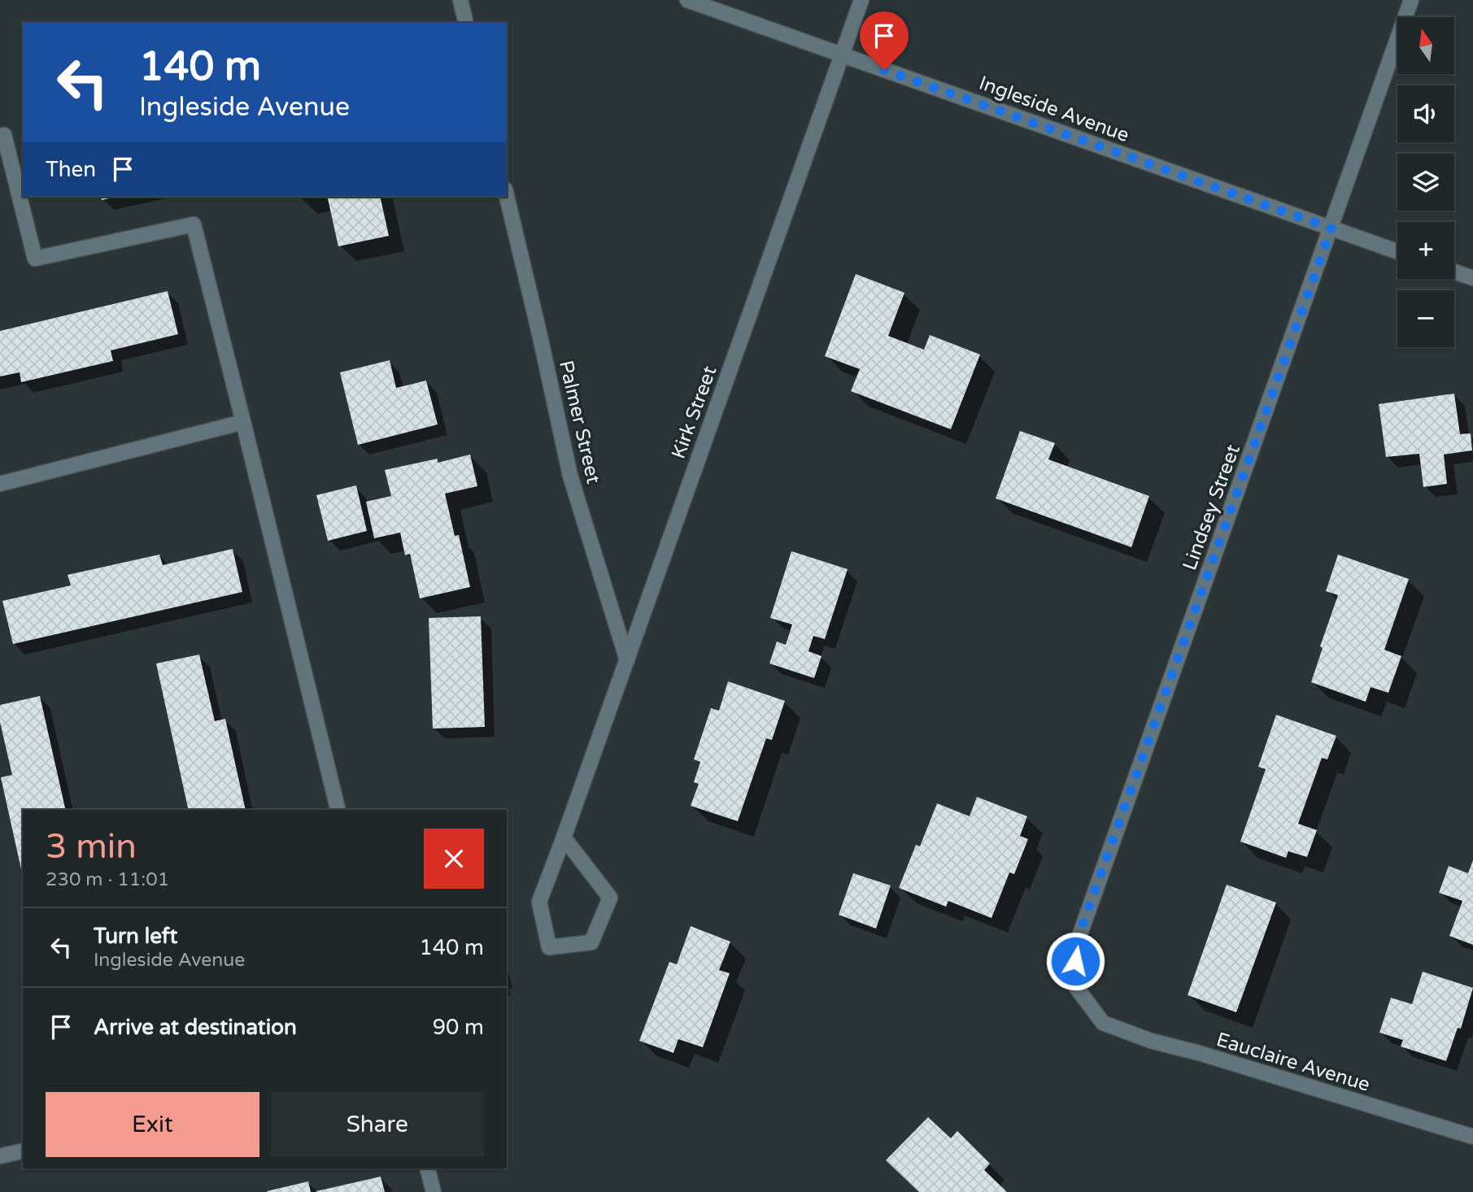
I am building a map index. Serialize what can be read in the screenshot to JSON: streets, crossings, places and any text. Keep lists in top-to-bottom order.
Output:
{
  "streets": {
    "street": [
      "Ingleside Avenue",
      "Kirk Street",
      "Palmer Street",
      "Lindsey Street",
      "Eauclaire Avenue"
    ]
  },
  "crossings": [
    ["Ingleside Avenue", "Kirk Street"],
    ["Ingleside Avenue", "Lindsey Street"],
    ["Kirk Street", "Palmer Street"],
    ["Lindsey Street", "Eauclaire Avenue"]
  ],
  "north": "top",
  "page": {
    "map_buttons": ["+", "−"],
    "turn": ["140 m", "Ingleside Avenue"],
    "then": "Then",
    "heading": ["3 min", "230 m · 11:01"],
    "list": [
      {
        "name": "Turn left",
        "note": "Ingleside Avenue",
        "value": "140 m"
      },
      {
        "name": "Arrive at destination",
        "value": "90 m"
      }
    ],
    "buttons": ["Exit", "Share"]
  }
}
